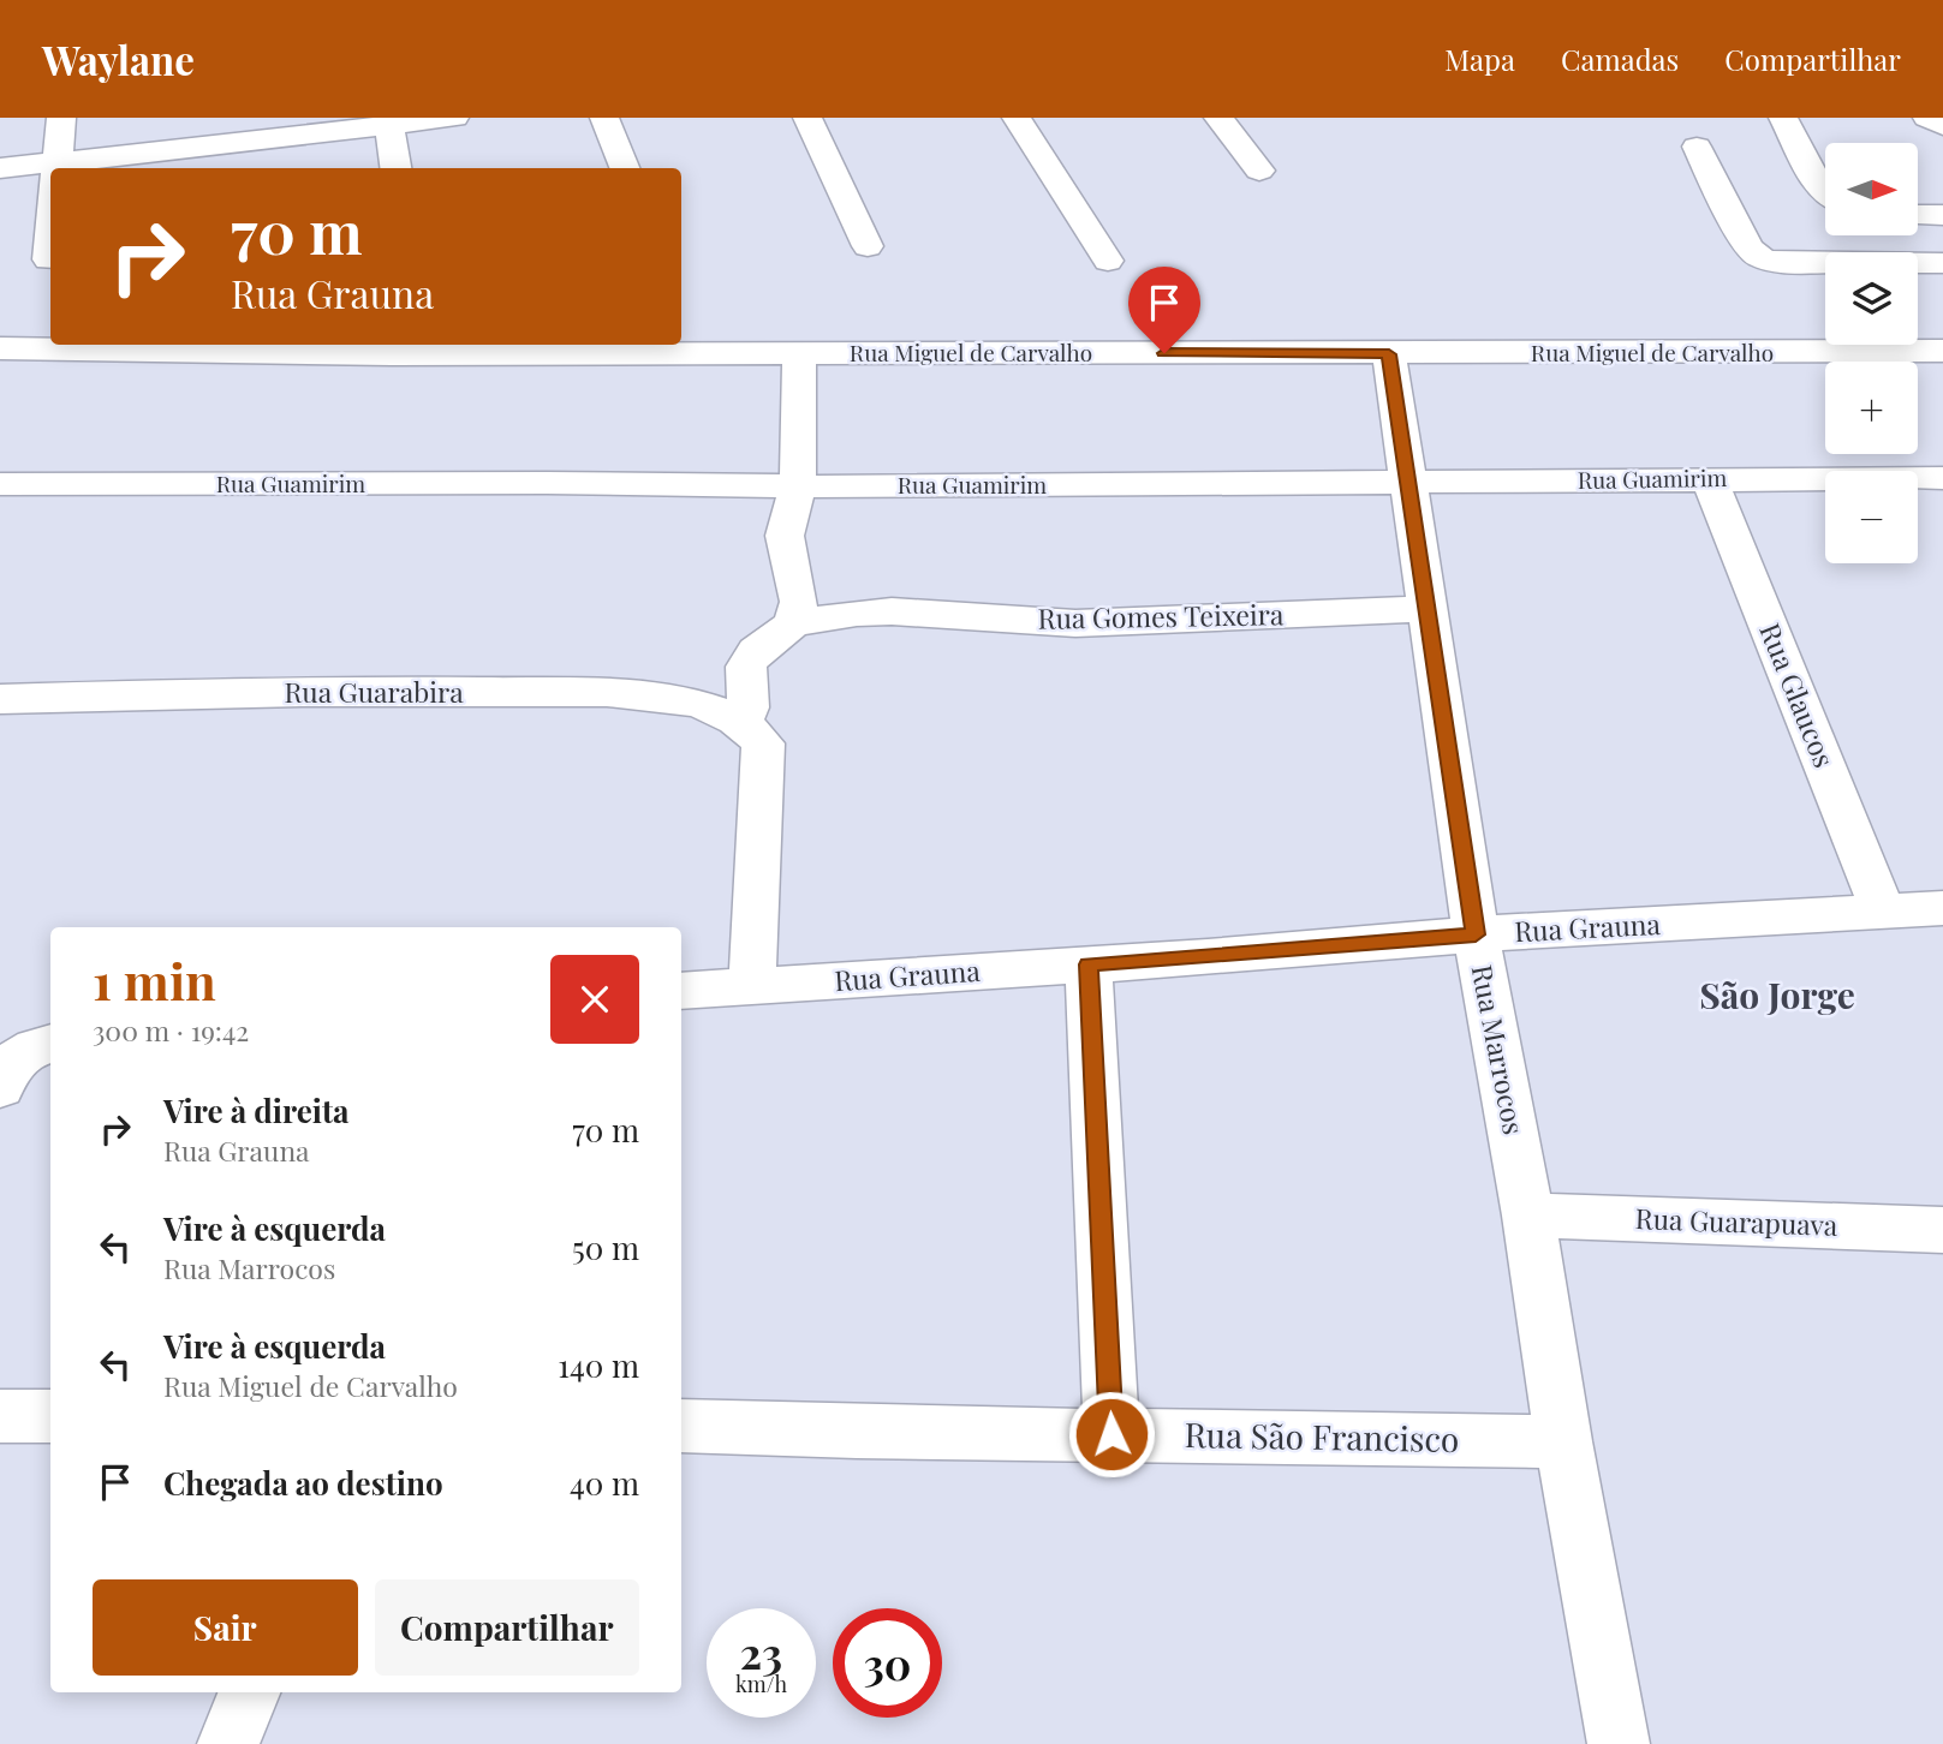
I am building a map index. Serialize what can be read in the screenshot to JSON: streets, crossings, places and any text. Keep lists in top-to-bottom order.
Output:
{
  "streets": {
    "street": [
      "Rua Miguel de Carvalho",
      "Rua Guamirim",
      "Rua Gomes Teixeira",
      "Rua Guarabira",
      "Rua Glaucos",
      "Rua Grauna",
      "Rua Marrocos",
      "Rua Guarapuava",
      "Rua São Francisco"
    ]
  },
  "crossings": [
    ["Rua Miguel de Carvalho", "Rua Marrocos"],
    ["Rua Guamirim", "Rua Glaucos"],
    ["Rua Guamirim", "Rua Marrocos"],
    ["Rua Gomes Teixeira", "Rua Marrocos"],
    ["Rua Glaucos", "Rua Grauna"],
    ["Rua Grauna", "Rua Marrocos"],
    ["Rua Marrocos", "Rua Guarapuava"],
    ["Rua Marrocos", "Rua São Francisco"]
  ],
  "districts": ["São Jorge"],
  "north": "right",
  "page": {
    "header": "Waylane",
    "nav": ["Mapa", "Camadas", "Compartilhar"],
    "map_buttons": ["+", "−"],
    "turn": ["70 m", "Rua Grauna"],
    "heading": ["1 min", "300 m · 19:42"],
    "list": [
      {
        "name": "Vire à direita",
        "note": "Rua Grauna",
        "value": "70 m"
      },
      {
        "name": "Vire à esquerda",
        "note": "Rua Marrocos",
        "value": "50 m"
      },
      {
        "name": "Vire à esquerda",
        "note": "Rua Miguel de Carvalho",
        "value": "140 m"
      },
      {
        "name": "Chegada ao destino",
        "value": "40 m"
      }
    ],
    "buttons": ["Sair", "Compartilhar"],
    "speed": "23 km/h",
    "limit": "30"
  }
}
